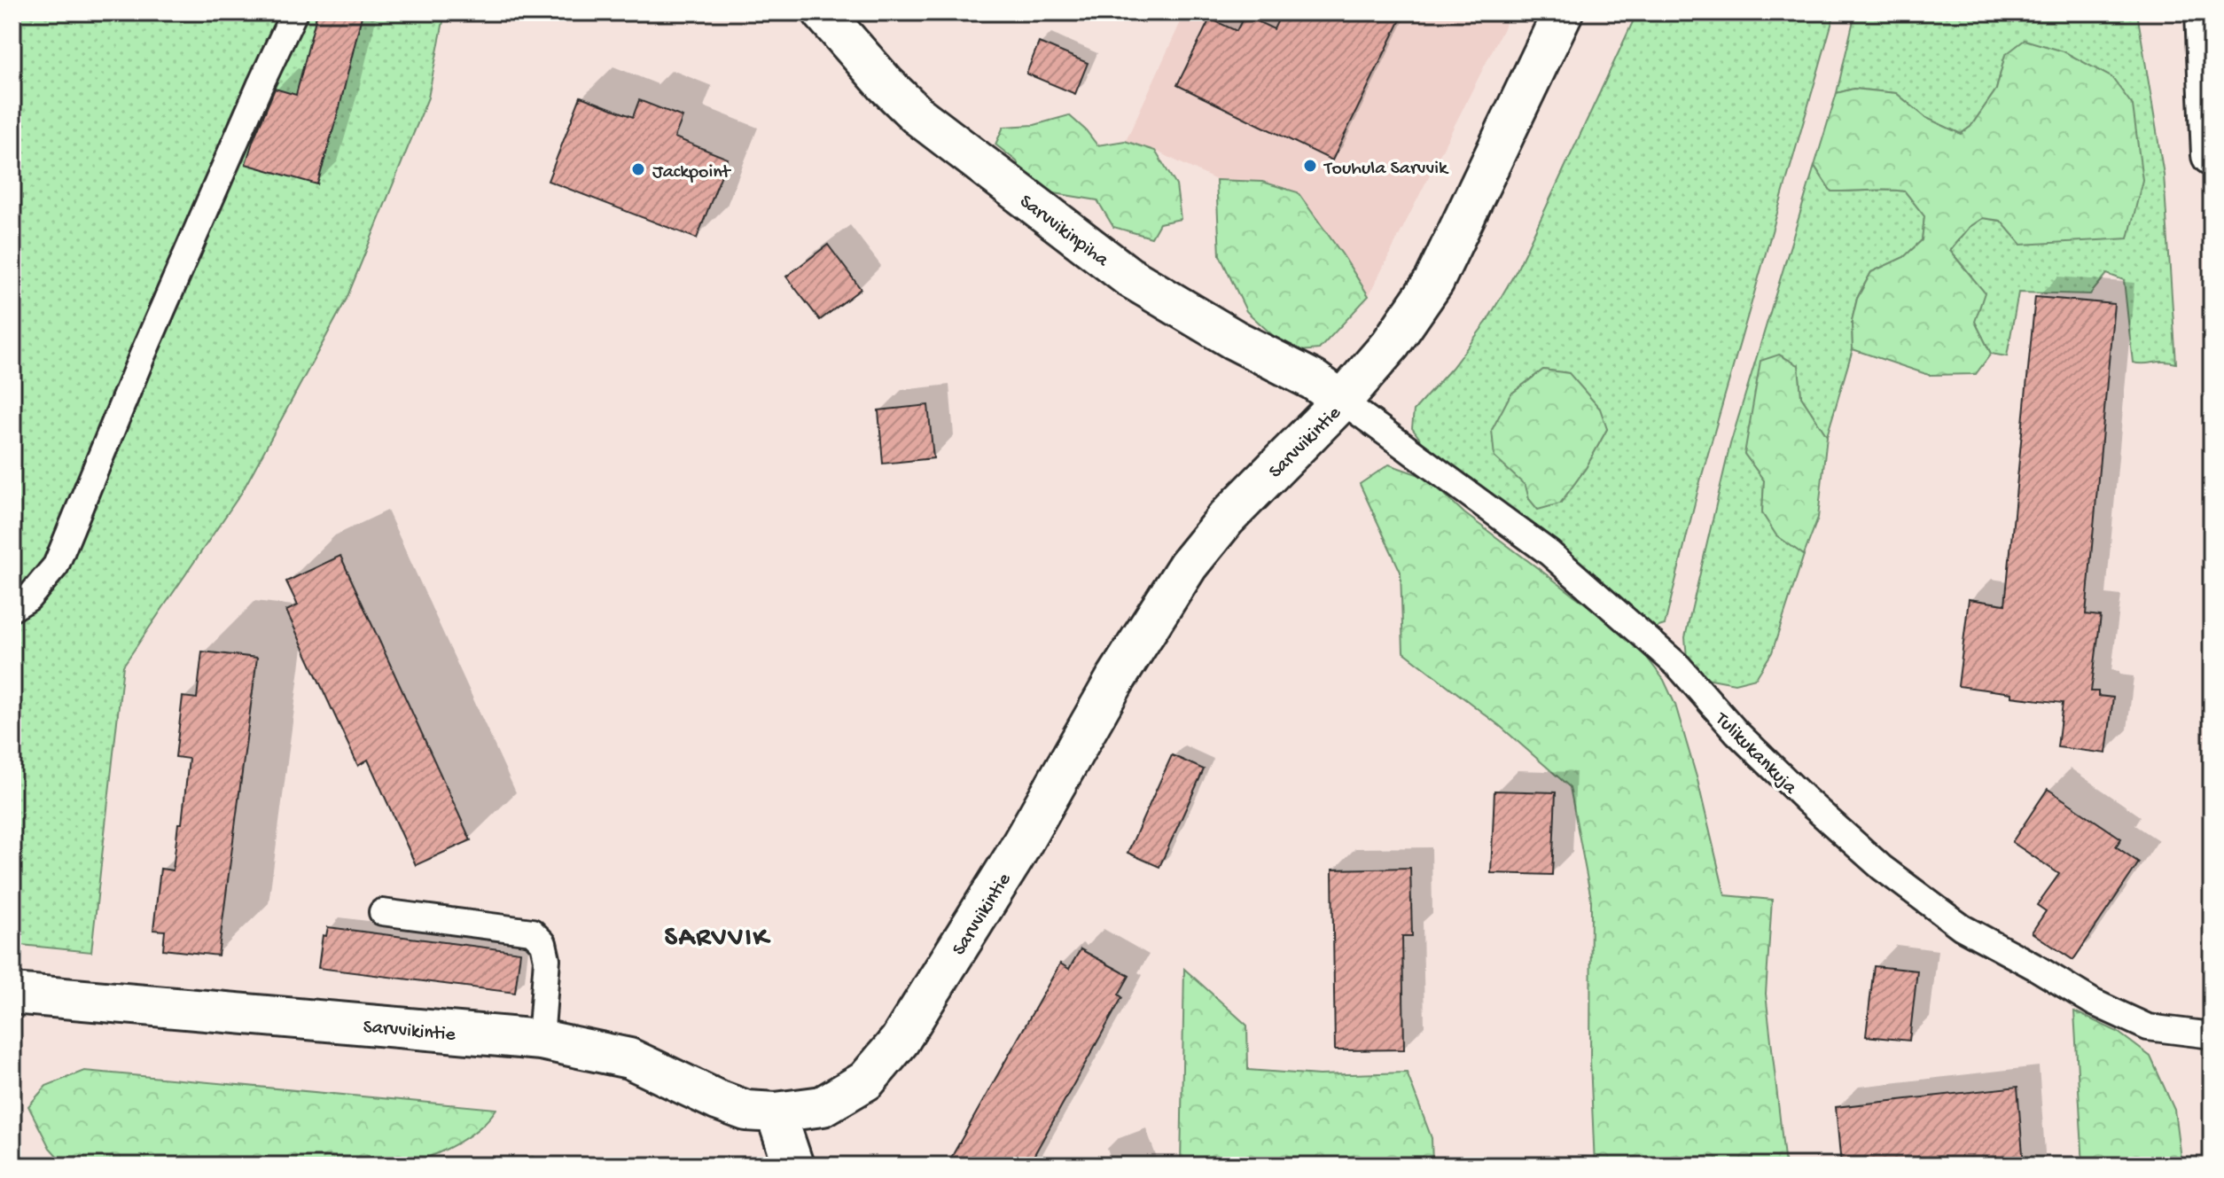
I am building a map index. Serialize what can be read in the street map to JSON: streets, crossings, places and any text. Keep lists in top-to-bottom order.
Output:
{
  "streets": {
    "street": ["Sarvvikinpiha", "Sarvvikintie"],
    "lane": ["Tulikukankuja"]
  },
  "crossings": [
    ["Sarvvikinpiha", "Sarvvikintie"],
    ["Sarvvikinpiha", "Tulikukankuja"],
    ["Sarvvikintie", "Tulikukankuja"]
  ],
  "districts": ["SARVVIK"],
  "places": ["Touhula Sarvvik", "Jackpoint"]
}
